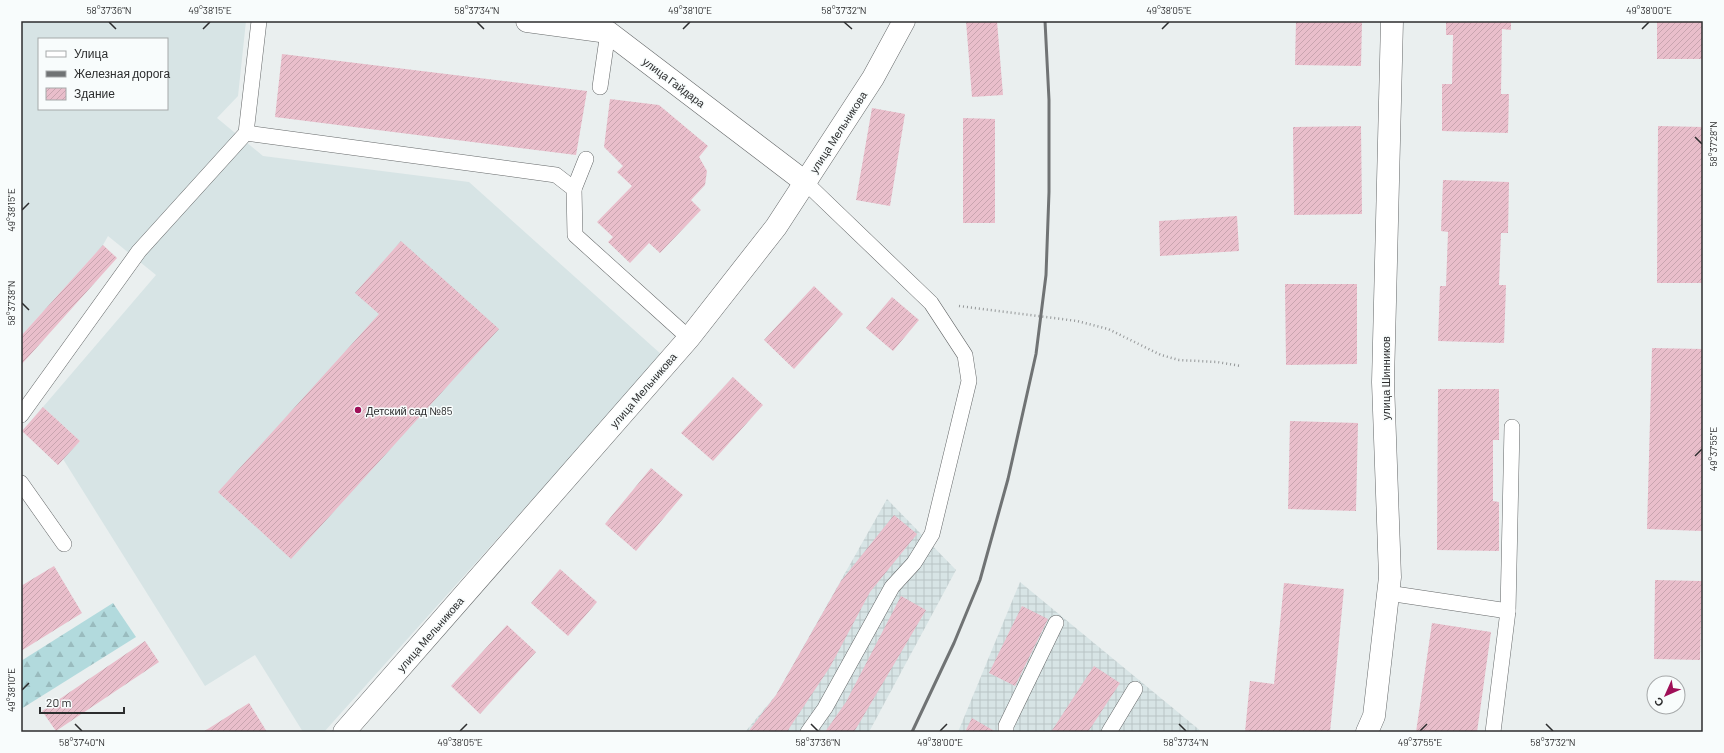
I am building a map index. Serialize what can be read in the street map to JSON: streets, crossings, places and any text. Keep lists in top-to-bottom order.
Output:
{
  "streets": {
    "street": ["улица Гайдара", "улица Мельникова", "улица Шинников"]
  },
  "crossings": [
    ["улица Гайдара", "улица Мельникова"]
  ],
  "places": ["Детский сад №85"],
  "legend": ["Улица", "Железная дорога", "Здание"],
  "scale_bar": "20 m",
  "north": "bottom left",
  "coordinates": [
    "58°37'36\"N",
    "49°38'15\"E",
    "58°37'34\"N",
    "49°38'10\"E",
    "58°37'32\"N",
    "49°38'05\"E",
    "49°38'00\"E",
    "58°37'28\"N",
    "58°37'38\"N",
    "49°37'55\"E",
    "58°37'40\"N"
  ]
}
